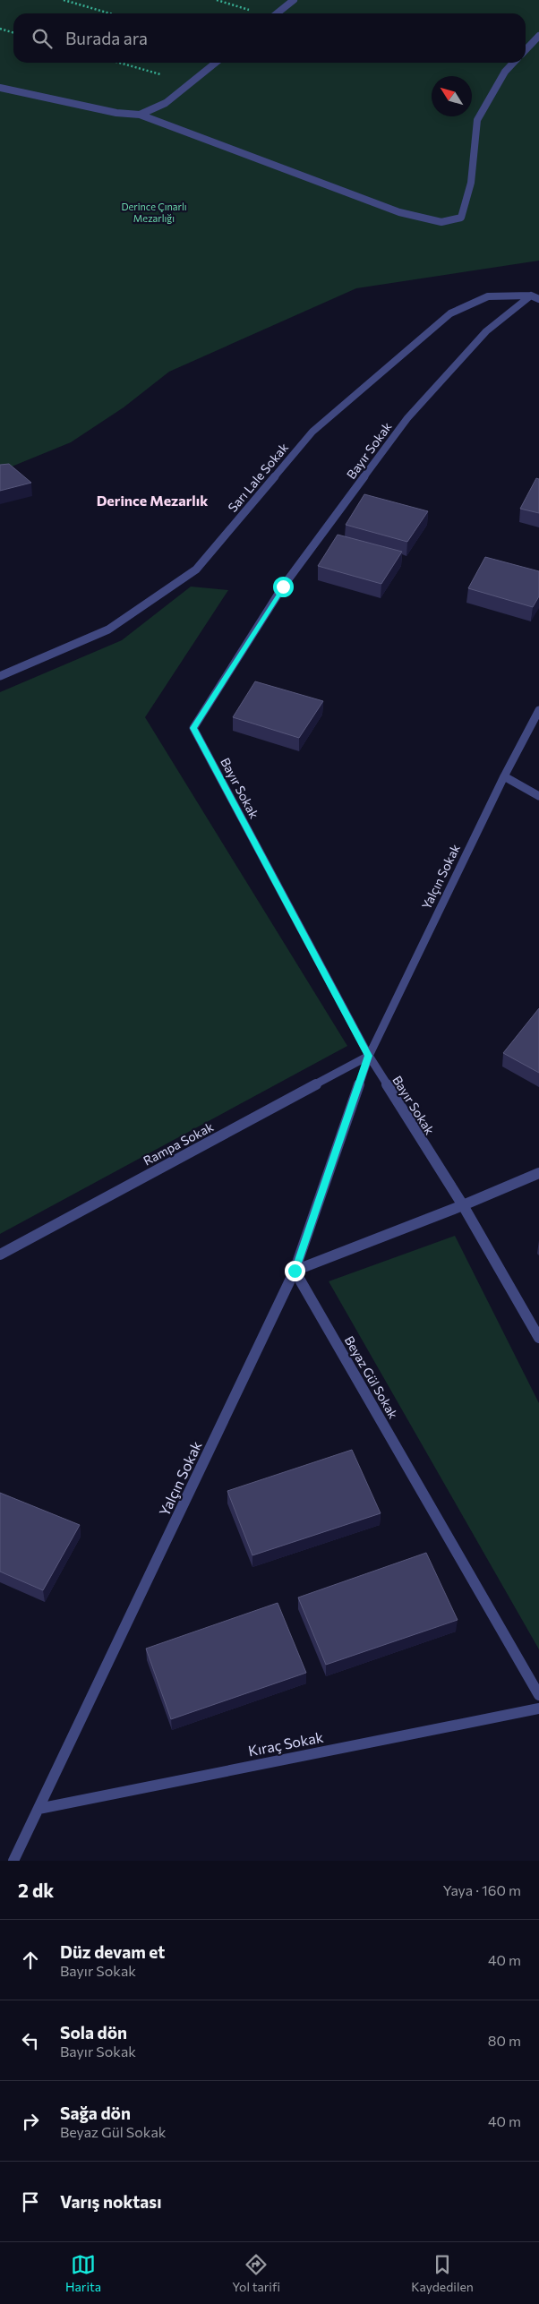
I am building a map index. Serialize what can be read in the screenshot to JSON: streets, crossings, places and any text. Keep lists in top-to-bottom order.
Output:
{
  "streets": {
    "street": [
      "Bayır Sokak",
      "Sarı Lale Sokak",
      "Yalçın Sokak",
      "Rampa Sokak",
      "Beyaz Gül Sokak",
      "Kıraç Sokak"
    ]
  },
  "crossings": [
    ["Bayır Sokak", "Sarı Lale Sokak"],
    ["Bayır Sokak", "Yalçın Sokak"],
    ["Bayır Sokak", "Rampa Sokak"],
    ["Yalçın Sokak", "Rampa Sokak"],
    ["Yalçın Sokak", "Beyaz Gül Sokak"],
    ["Yalçın Sokak", "Kıraç Sokak"]
  ],
  "districts": ["Derince Mezarlık"],
  "parks": ["Derince Çınarlı Mezarlığı"],
  "north": "top left",
  "page": {
    "search": "Burada ara",
    "heading": ["2 dk", "Yaya · 160 m"],
    "list": [
      ["Düz devam et", "Bayır Sokak", "40 m"],
      ["Sola dön", "Bayır Sokak", "80 m"],
      ["Sağa dön", "Beyaz Gül Sokak", "40 m"],
      "Varış noktası"
    ],
    "nav": ["Harita", "Yol tarifi", "Kaydedilen"]
  }
}
